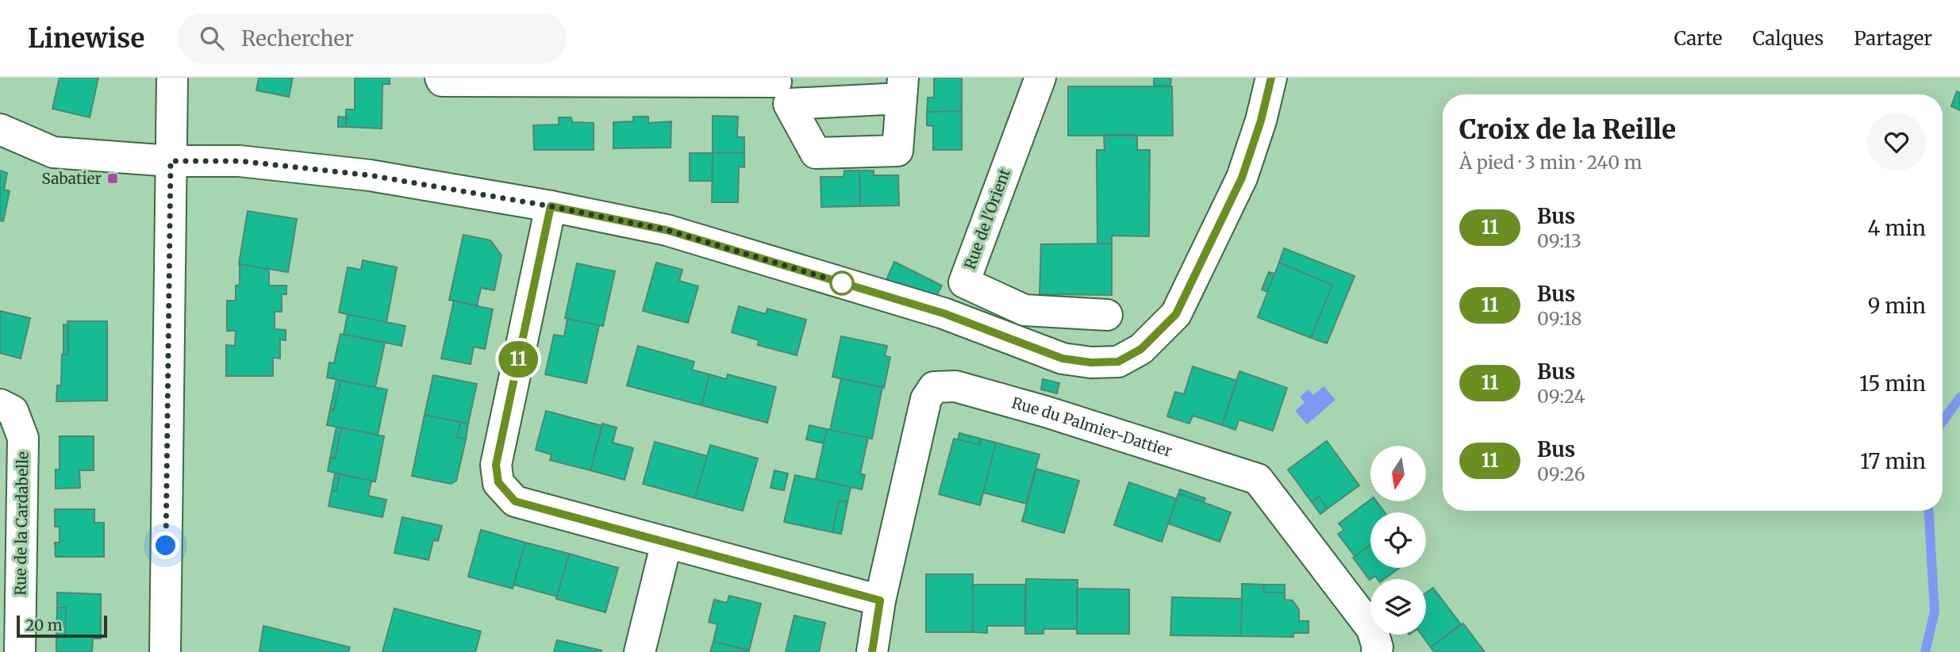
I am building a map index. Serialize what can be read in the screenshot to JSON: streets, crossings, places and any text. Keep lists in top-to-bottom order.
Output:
{
  "streets": {
    "street": ["Rue de l'Orient", "Rue du Palmier-Dattier", "Rue de la Cardabelle"]
  },
  "places": {
    "transit": ["Sabatier"]
  },
  "lines": ["bus line 11"],
  "scale_bar": "20 m",
  "north": "bottom",
  "page": {
    "header": "Linewise",
    "search": "Rechercher",
    "nav": ["Carte", "Calques", "Partager"],
    "on_map": "11",
    "heading": ["Croix de la Reille", "À pied · 3 min · 240 m"],
    "list": [
      {
        "mark": "11",
        "name": "Bus",
        "note": "09:13",
        "value": "4 min"
      },
      {
        "mark": "11",
        "name": "Bus",
        "note": "09:18",
        "value": "9 min"
      },
      {
        "mark": "11",
        "name": "Bus",
        "note": "09:24",
        "value": "15 min"
      },
      {
        "mark": "11",
        "name": "Bus",
        "note": "09:26",
        "value": "17 min"
      }
    ],
    "scale": "20 m"
  }
}
